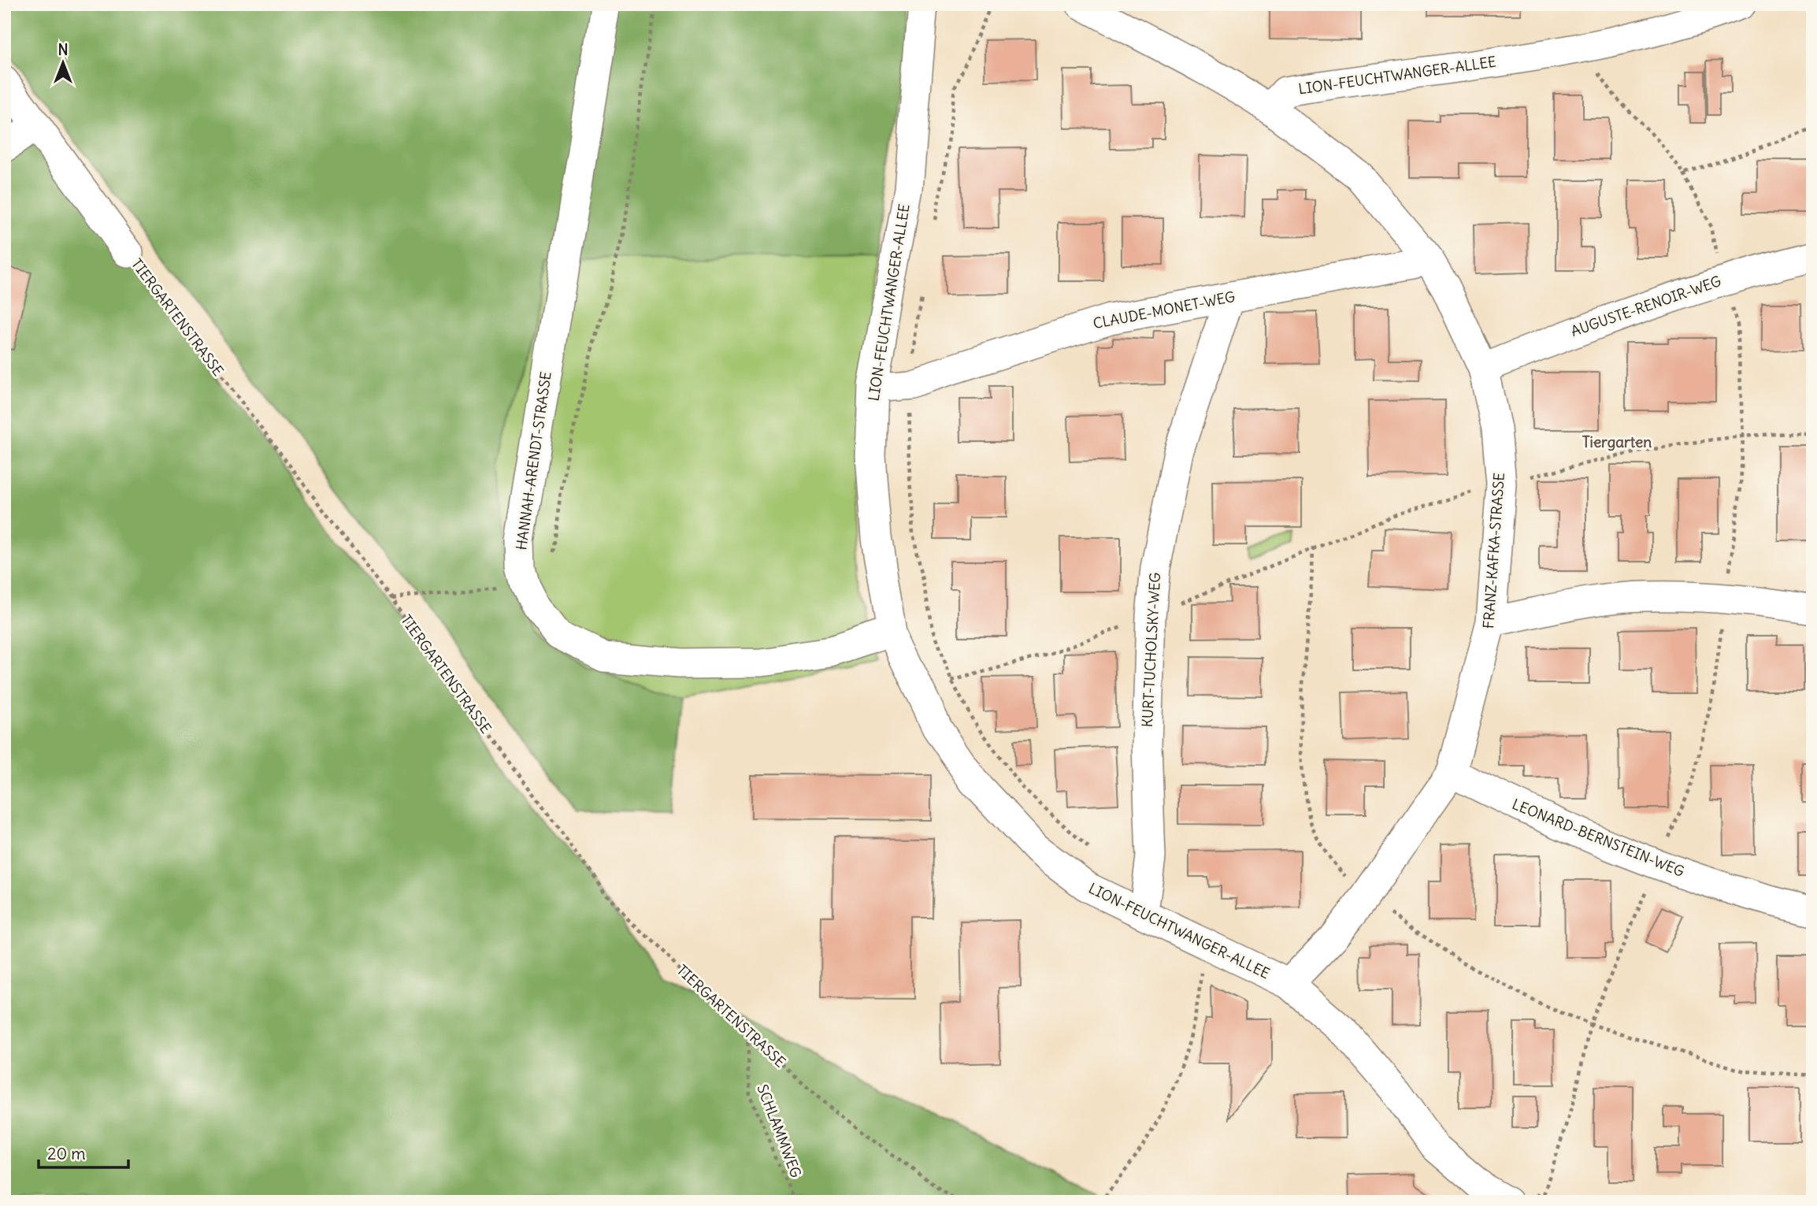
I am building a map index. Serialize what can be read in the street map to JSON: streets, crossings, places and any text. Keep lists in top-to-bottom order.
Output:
{
  "streets": {
    "street": [
      "LION-FEUCHTWANGER-ALLEE",
      "AUGUSTE-RENOIR-WEG",
      "CLAUDE-MONET-WEG",
      "TIERGARTENSTRASSE",
      "HANNAH-ARENDT-STRASSE",
      "FRANZ-KAFKA-STRASSE",
      "KURT-TUCHOLSKY-WEG",
      "LEONARD-BERNSTEIN-WEG"
    ],
    "path": ["SCHLAMMWEG"]
  },
  "crossings": [
    ["LION-FEUCHTWANGER-ALLEE", "CLAUDE-MONET-WEG"],
    ["LION-FEUCHTWANGER-ALLEE", "HANNAH-ARENDT-STRASSE"],
    ["LION-FEUCHTWANGER-ALLEE", "FRANZ-KAFKA-STRASSE"],
    ["LION-FEUCHTWANGER-ALLEE", "KURT-TUCHOLSKY-WEG"],
    ["AUGUSTE-RENOIR-WEG", "FRANZ-KAFKA-STRASSE"],
    ["CLAUDE-MONET-WEG", "FRANZ-KAFKA-STRASSE"],
    ["CLAUDE-MONET-WEG", "KURT-TUCHOLSKY-WEG"],
    ["TIERGARTENSTRASSE", "SCHLAMMWEG"],
    ["FRANZ-KAFKA-STRASSE", "LEONARD-BERNSTEIN-WEG"]
  ],
  "districts": ["Tiergarten"],
  "scale_bar": "20 m",
  "north": "top"
}
